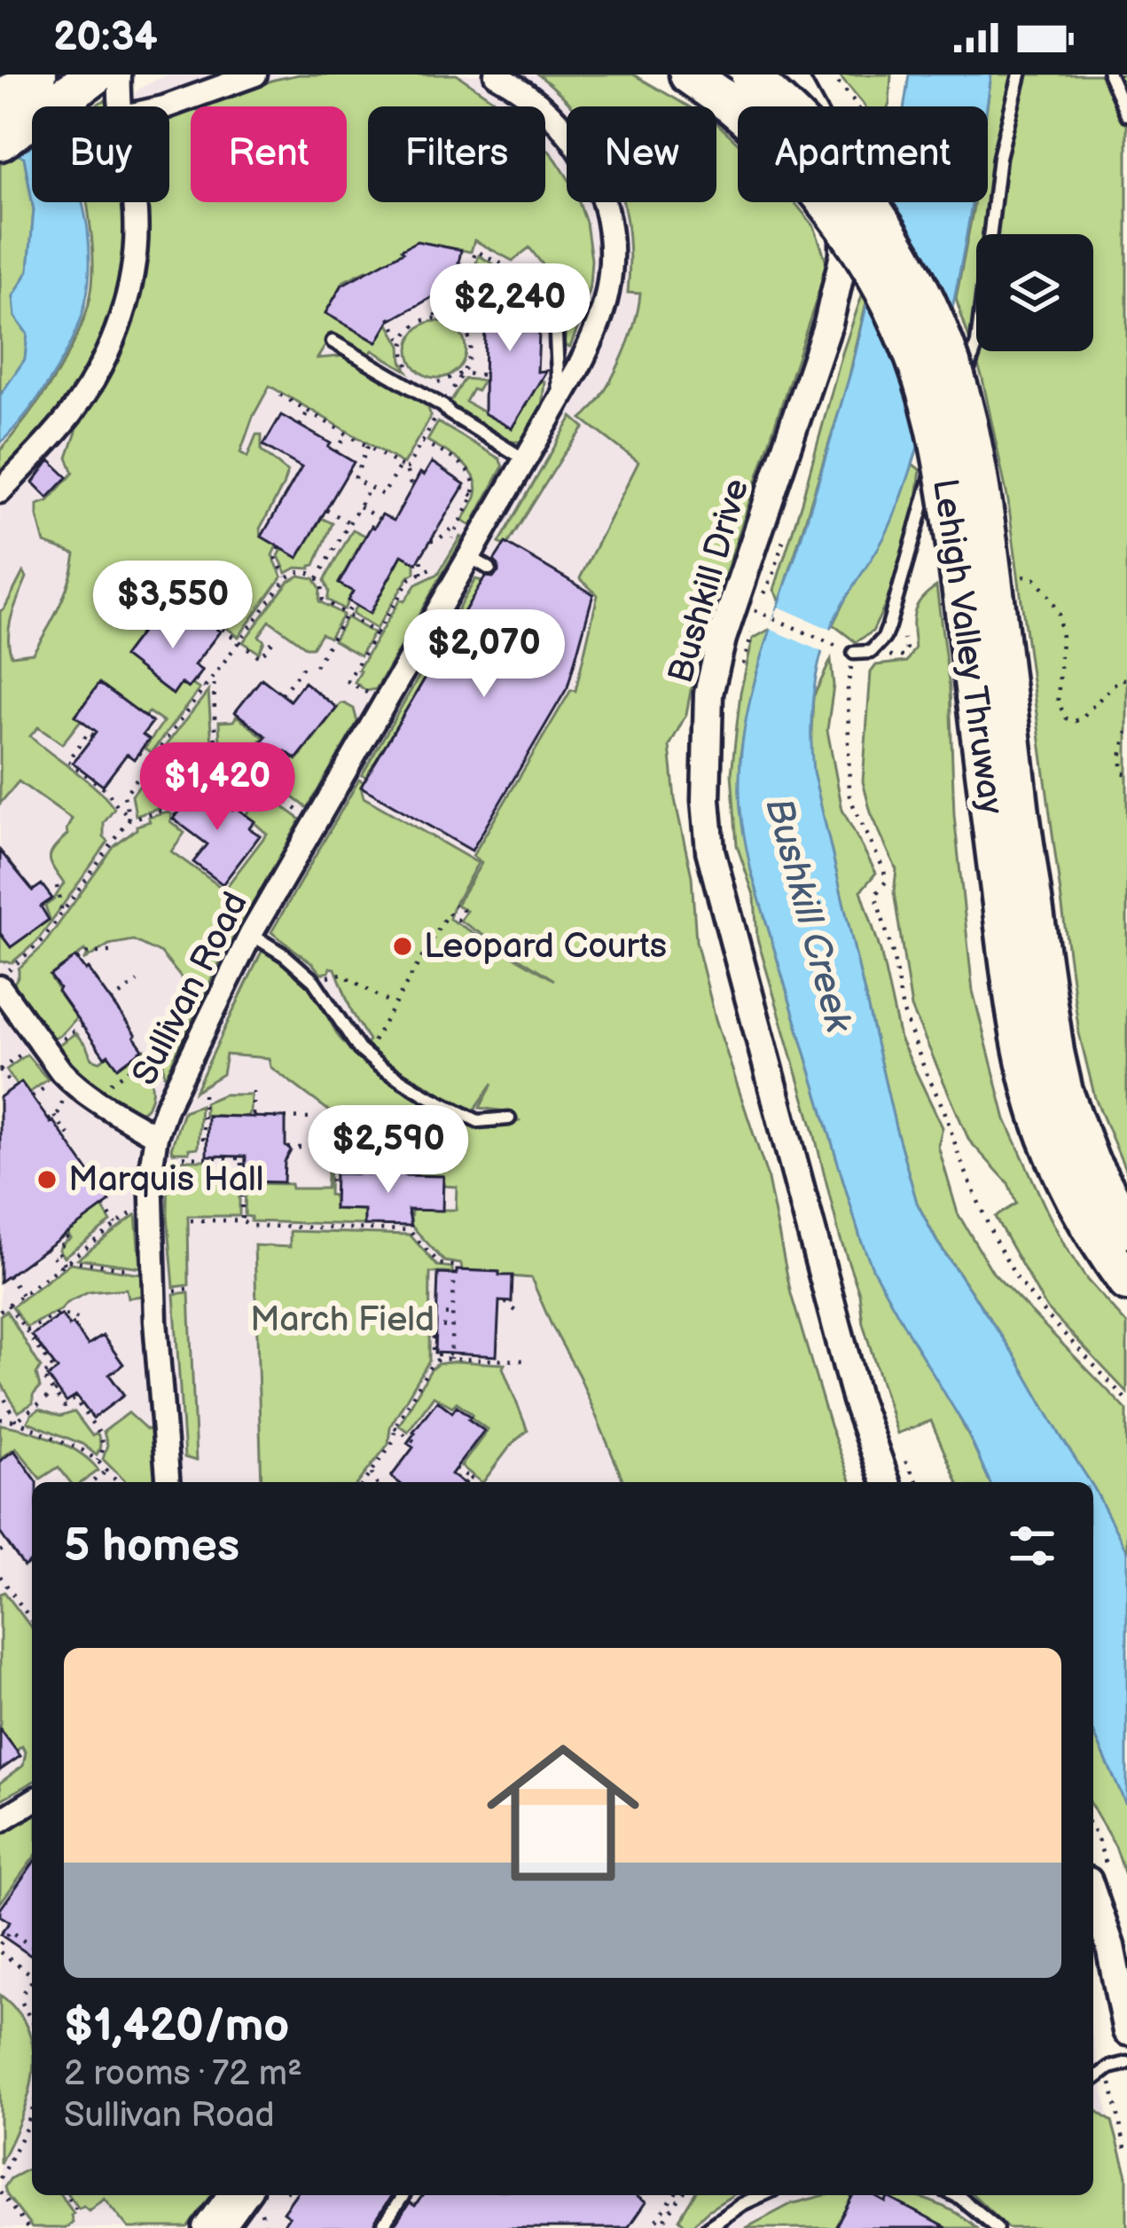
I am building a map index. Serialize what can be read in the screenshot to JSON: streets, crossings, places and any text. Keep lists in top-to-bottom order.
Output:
{
  "streets": {
    "highway": ["Lehigh Valley Thruway"],
    "street": ["Bushkill Drive", "Sullivan Road"]
  },
  "water": ["Bushkill Creek"],
  "parks": ["March Field"],
  "places": ["Leopard Courts", "Marquis Hall"],
  "page": {
    "status": "20:34",
    "chip": [
      "Buy",
      "Rent",
      "Filters",
      "New",
      "Apartment"
    ],
    "price": [
      "$2,240",
      "$3,550",
      "$2,070",
      "$1,420",
      "$2,590"
    ],
    "heading": "5 homes",
    "list": [
      {
        "name": "$1,420/mo",
        "note": "2 rooms · 72 m² · Sullivan Road"
      }
    ]
  }
}
